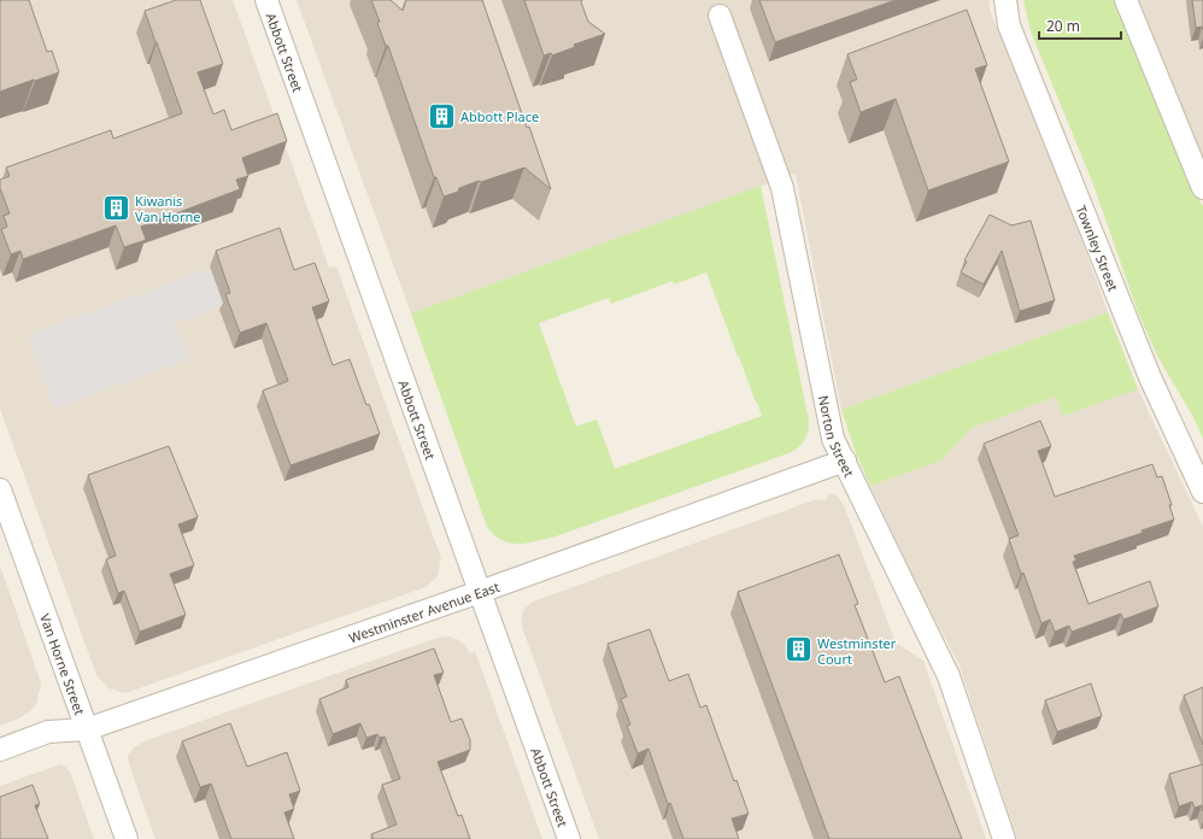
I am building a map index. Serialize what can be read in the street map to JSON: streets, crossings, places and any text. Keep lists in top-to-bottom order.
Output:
{
  "streets": {
    "street": [
      "Abbott Street",
      "Townley Street",
      "Norton Street",
      "Westminster Avenue East",
      "Van Horne Street"
    ]
  },
  "crossings": [
    ["Abbott Street", "Westminster Avenue East"],
    ["Norton Street", "Westminster Avenue East"],
    ["Westminster Avenue East", "Van Horne Street"]
  ],
  "places": {
    "building": ["Abbott Place", "Kiwanis Van Horne", "Westminster Court"]
  },
  "scale_bar": "20 m"
}
